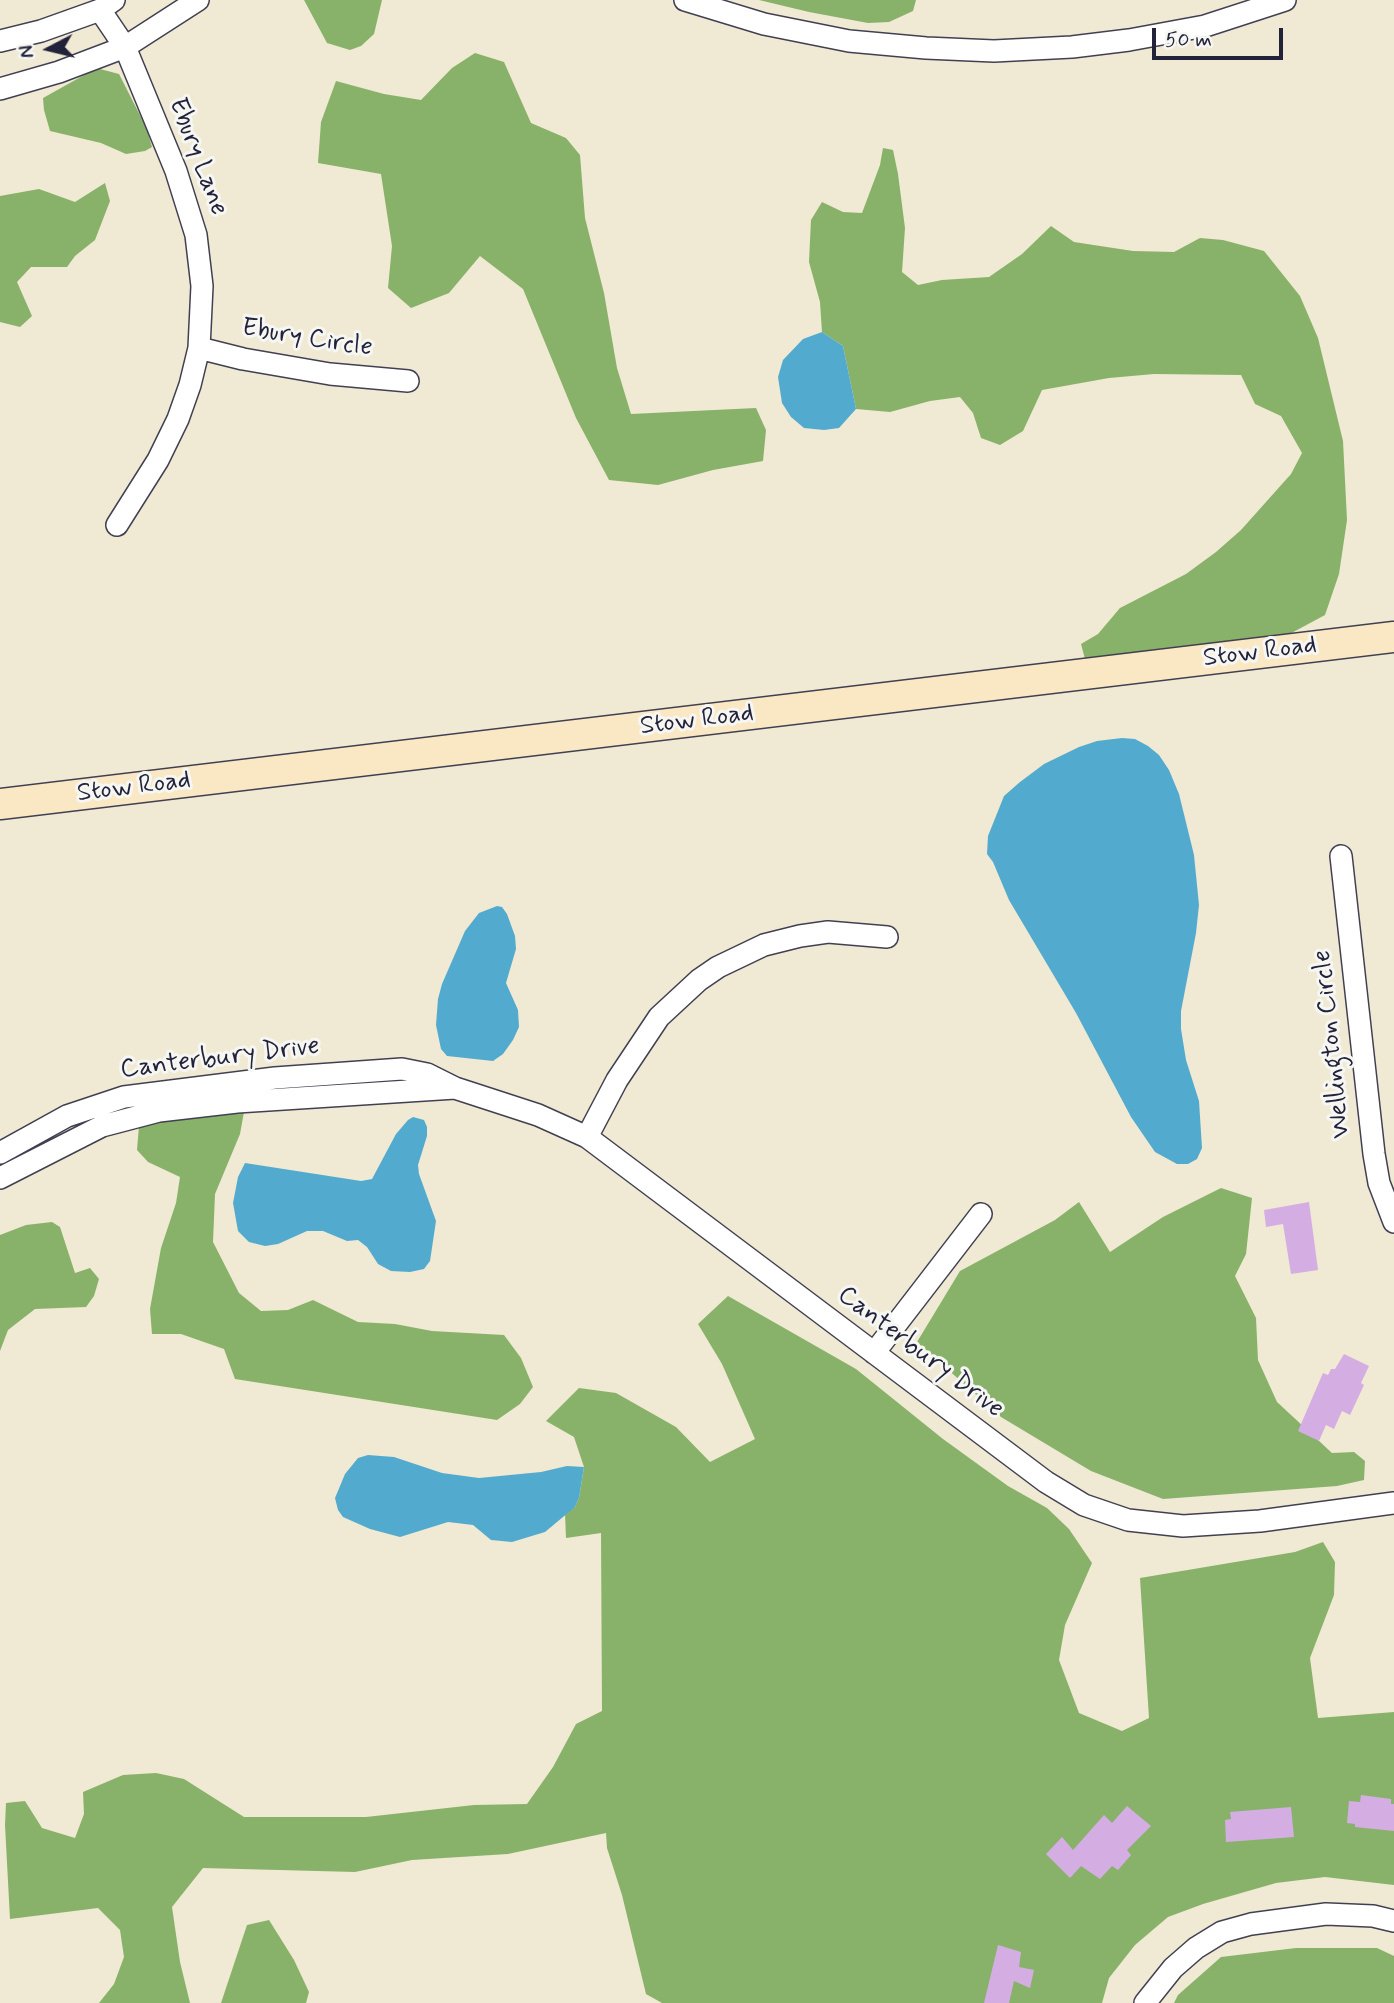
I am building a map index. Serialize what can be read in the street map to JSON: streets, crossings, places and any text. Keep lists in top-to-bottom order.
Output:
{
  "streets": {
    "street": [
      "Ebury Lane",
      "Ebury Circle",
      "Stow Road",
      "Wellington Circle",
      "Canterbury Drive"
    ]
  },
  "crossings": [
    ["Ebury Lane", "Ebury Circle"]
  ],
  "scale_bar": "50 m",
  "north": "left"
}
